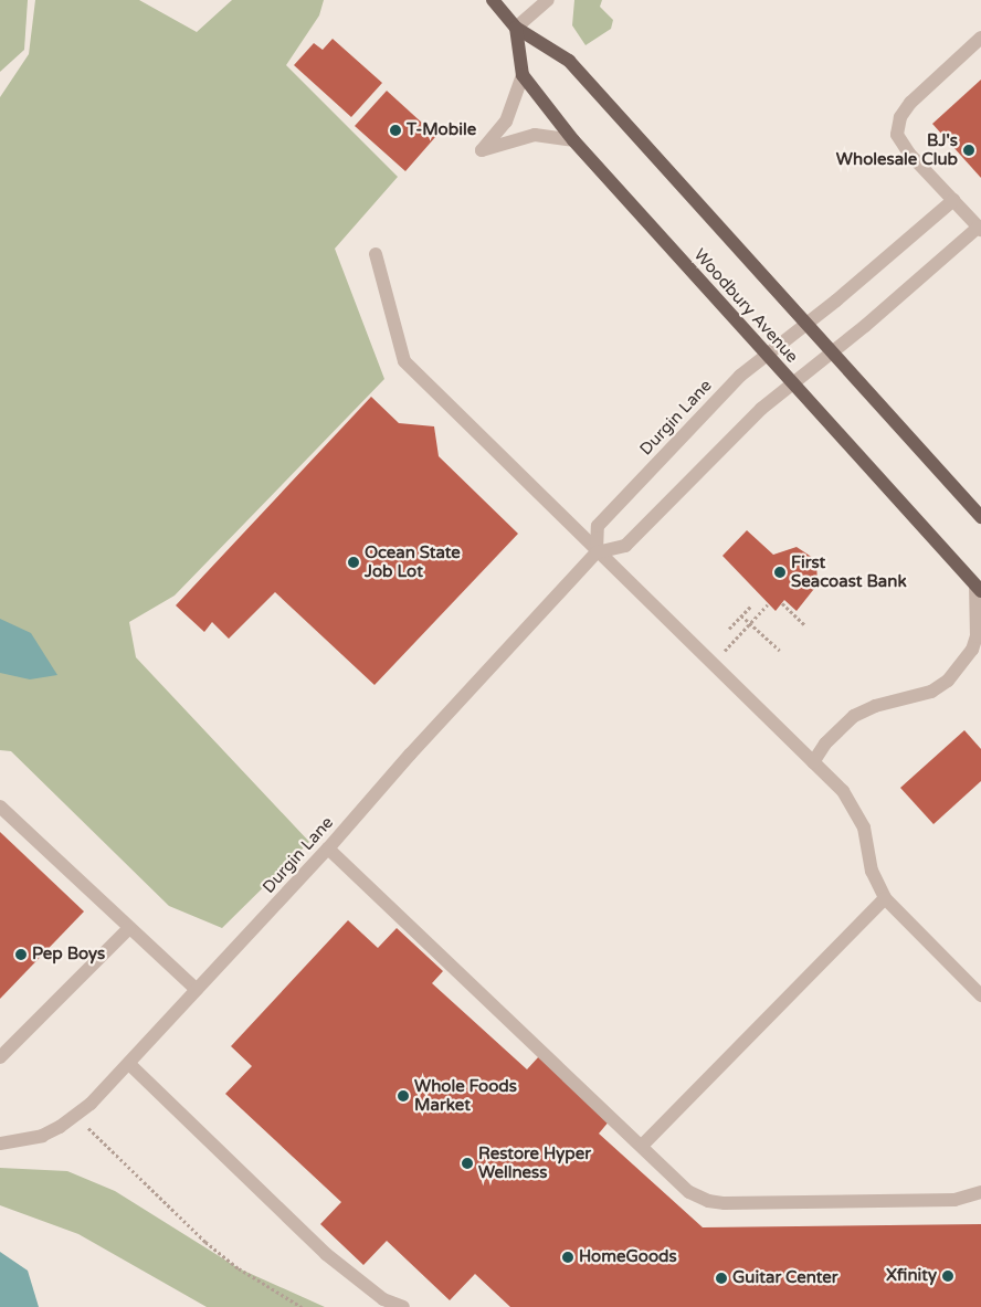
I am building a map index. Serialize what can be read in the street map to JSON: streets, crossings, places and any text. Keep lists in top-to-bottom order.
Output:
{
  "streets": {
    "main road": ["Woodbury Avenue"],
    "street": ["Durgin Lane"]
  },
  "crossings": [
    ["Woodbury Avenue", "Durgin Lane"]
  ],
  "places": [
    "T-Mobile",
    "BJ's Wholesale Club",
    "Ocean State Job Lot",
    "First Seacoast Bank",
    "Pep Boys",
    "Whole Foods Market",
    "Restore Hyper Wellness",
    "HomeGoods",
    "Xfinity",
    "Guitar Center"
  ]
}
